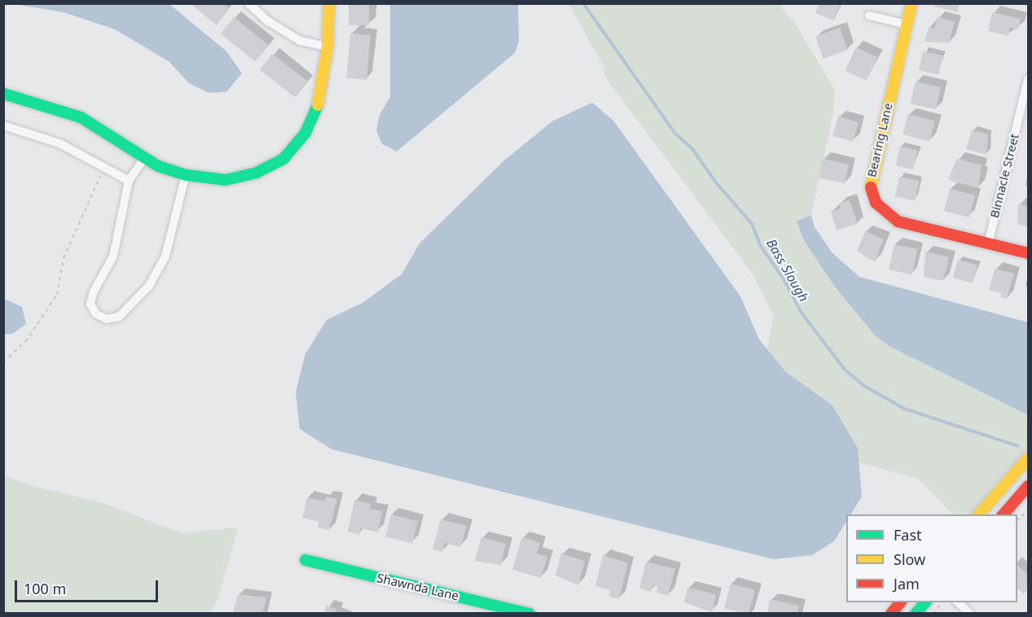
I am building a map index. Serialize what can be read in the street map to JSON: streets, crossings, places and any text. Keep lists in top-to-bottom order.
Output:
{
  "streets": {
    "street": ["Bearing Lane", "Binnacle Street", "Shawnda Lane"]
  },
  "crossings": [
    ["Bearing Lane", "Binnacle Street"]
  ],
  "water": ["Bass Slough"],
  "legend": ["Fast", "Slow", "Jam"],
  "scale_bar": "100 m"
}
